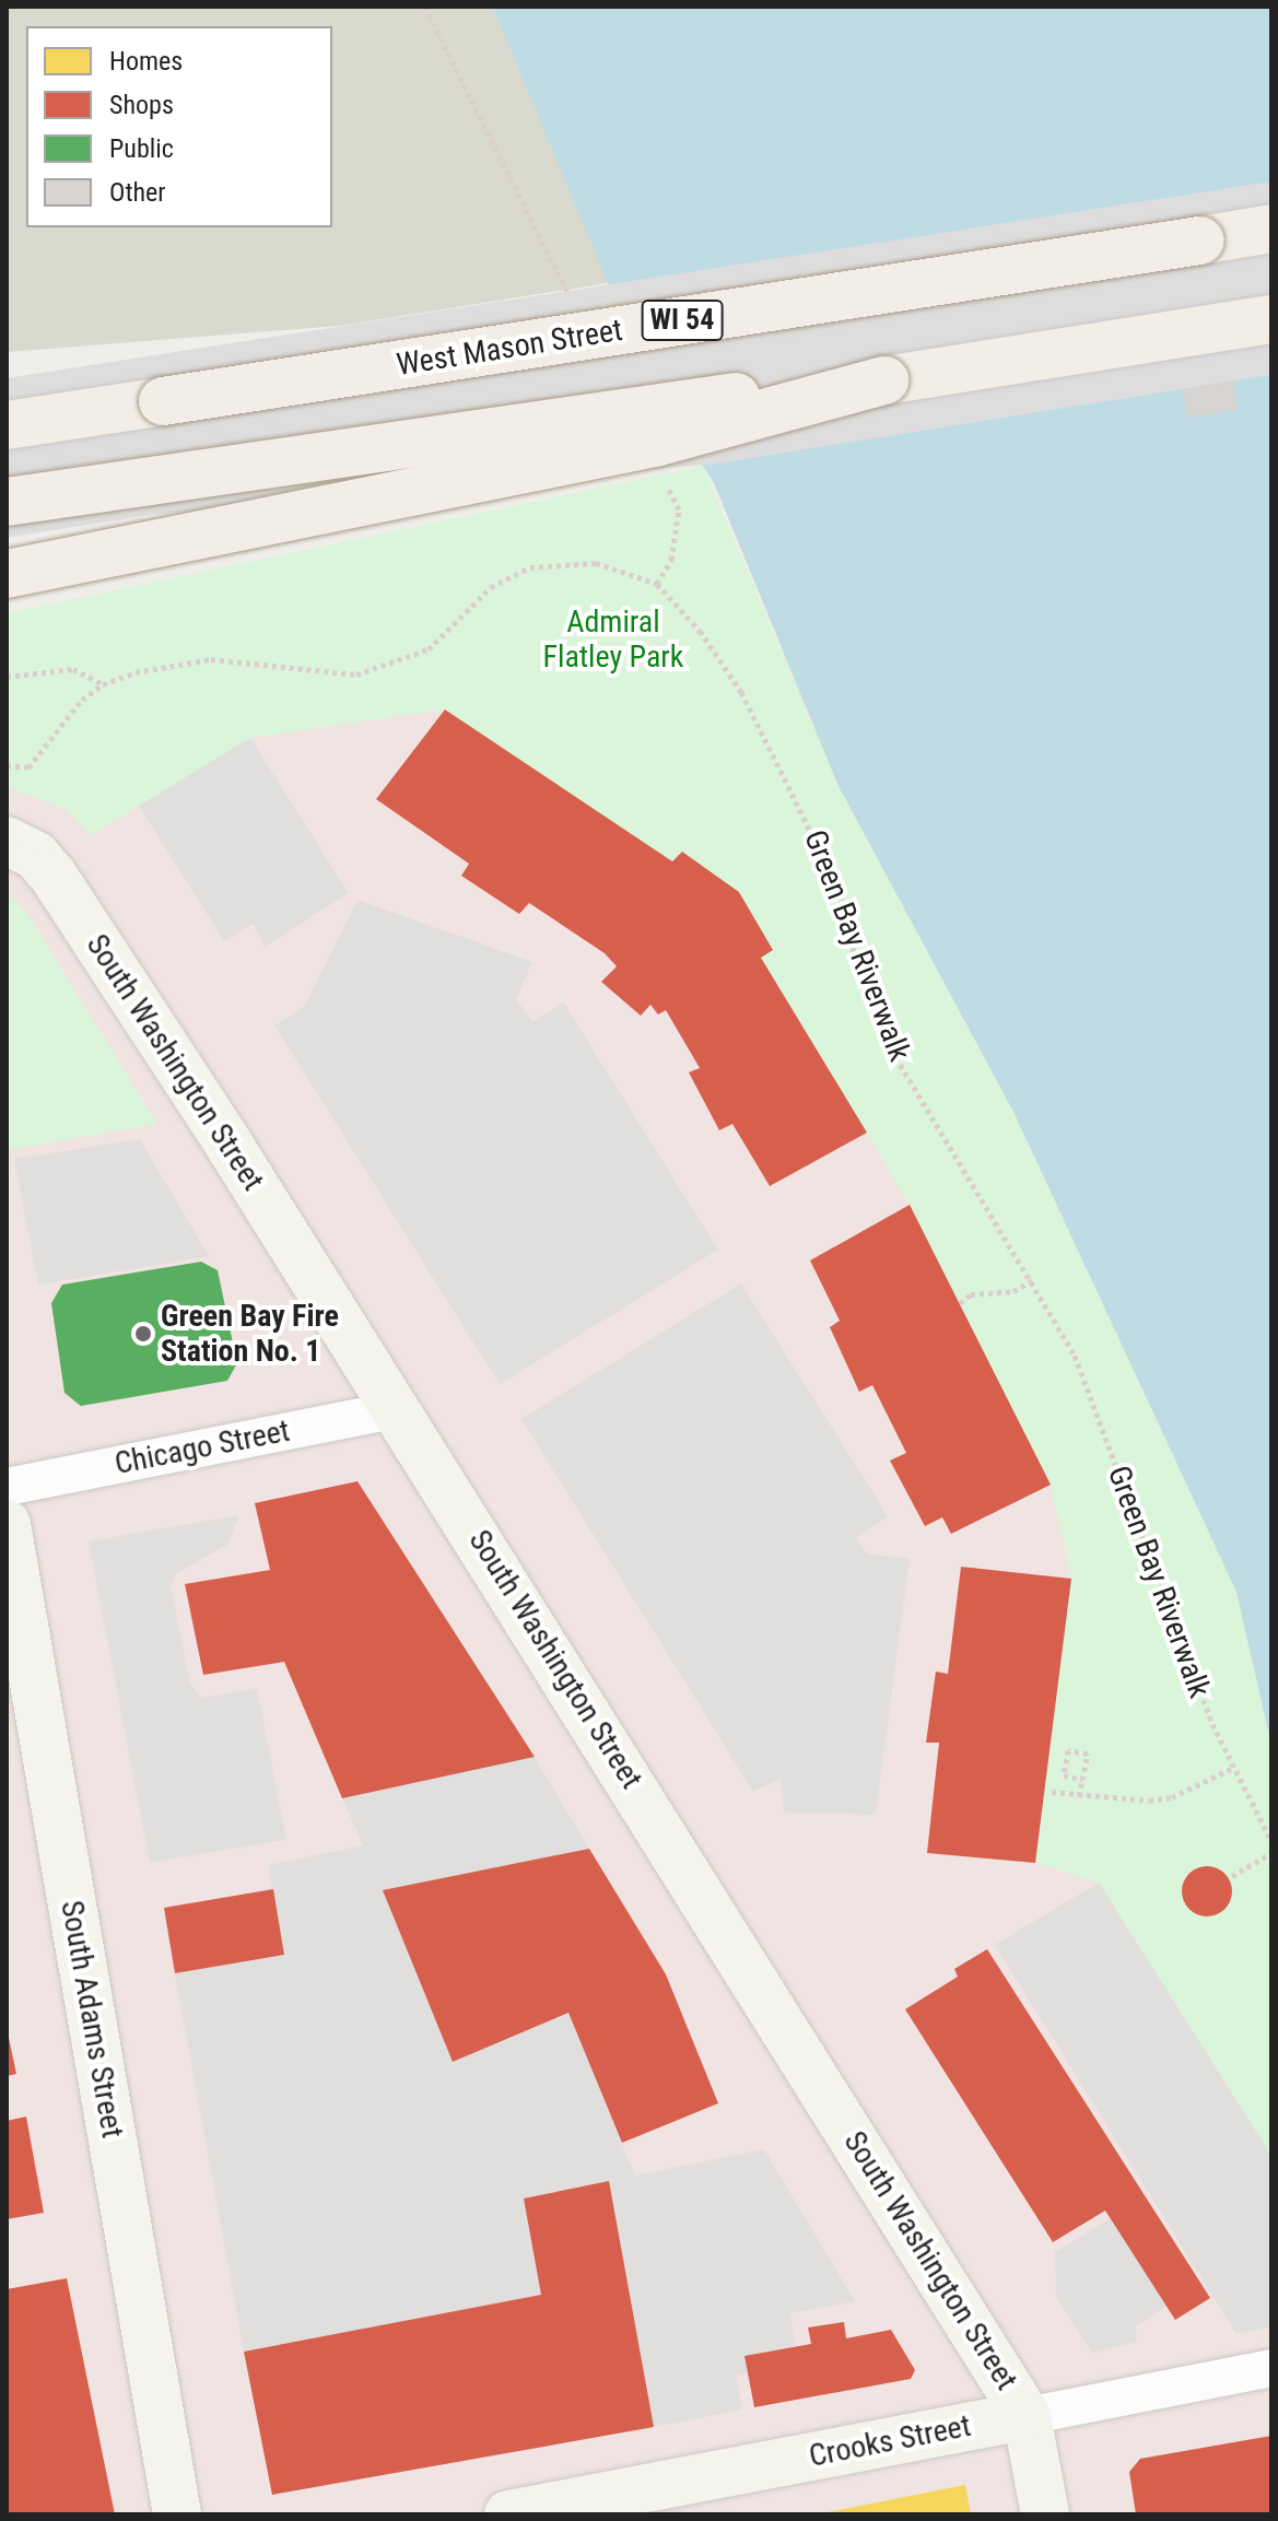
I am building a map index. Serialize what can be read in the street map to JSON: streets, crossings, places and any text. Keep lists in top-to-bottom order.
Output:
{
  "streets": {
    "main road": ["WI 54", "West Mason Street"],
    "street": [
      "South Washington Street",
      "Chicago Street",
      "South Adams Street",
      "Crooks Street"
    ],
    "path": ["Green Bay Riverwalk"]
  },
  "crossings": [
    ["South Washington Street", "Chicago Street"],
    ["South Washington Street", "Crooks Street"]
  ],
  "parks": ["Admiral Flatley Park"],
  "places": ["Green Bay Fire Station No. 1"],
  "legend": [
    "Homes",
    "Shops",
    "Public",
    "Other"
  ]
}
